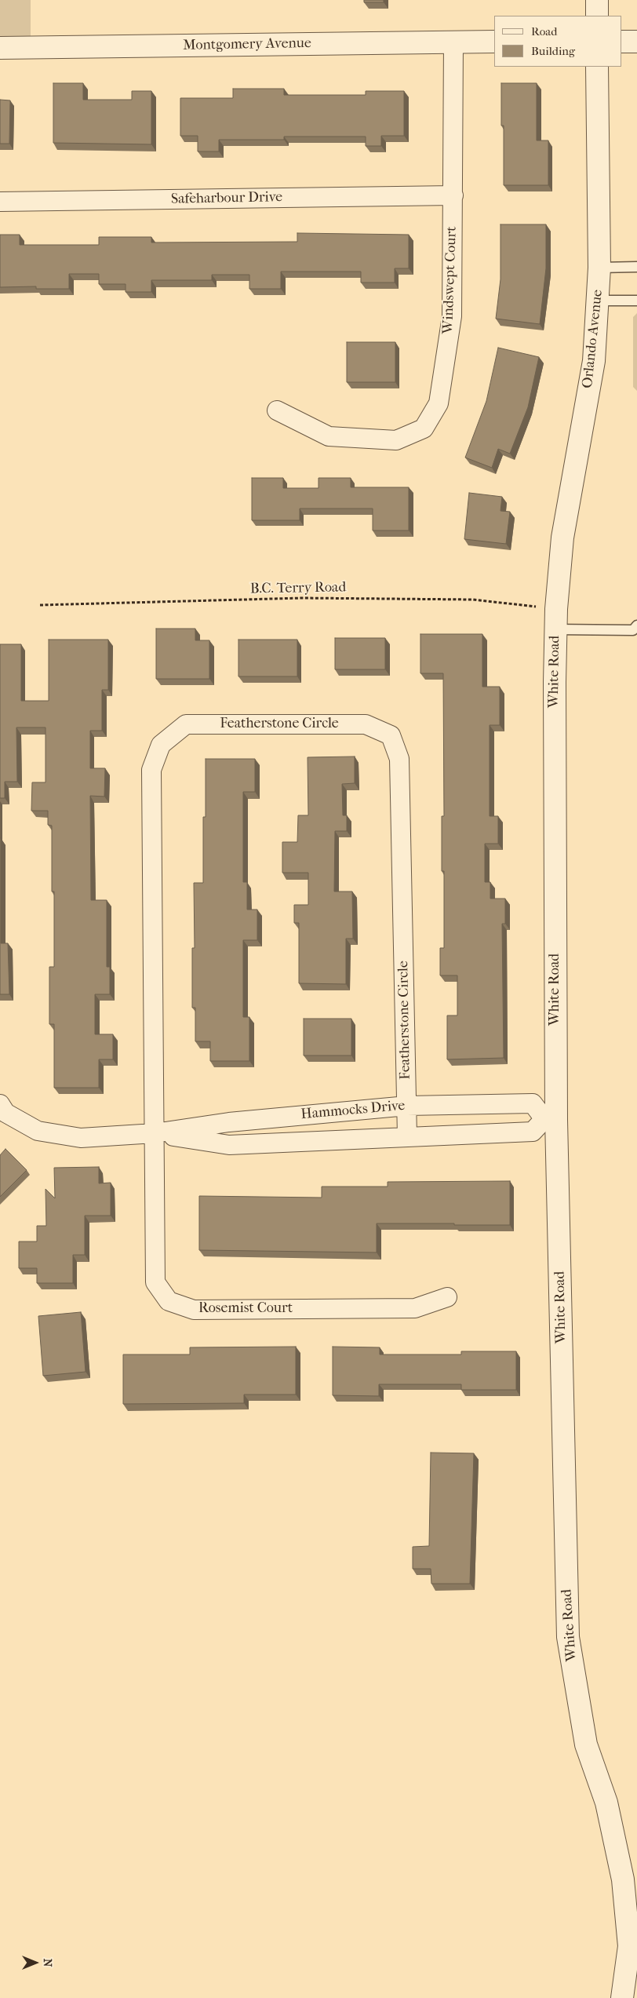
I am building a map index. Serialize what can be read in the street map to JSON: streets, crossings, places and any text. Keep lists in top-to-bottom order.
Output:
{
  "streets": {
    "street": [
      "Montgomery Avenue",
      "Safeharbour Drive",
      "Windswept Court",
      "Orlando Avenue",
      "White Road",
      "Featherstone Circle",
      "Hammocks Drive",
      "Rosemist Court"
    ],
    "path": ["B.C. Terry Road"]
  },
  "crossings": [
    ["Montgomery Avenue", "Windswept Court"],
    ["Safeharbour Drive", "Windswept Court"],
    ["Orlando Avenue", "B.C. Terry Road"],
    ["Orlando Avenue", "White Road"],
    ["B.C. Terry Road", "White Road"],
    ["White Road", "Hammocks Drive"],
    ["Featherstone Circle", "Hammocks Drive"],
    ["Featherstone Circle", "Rosemist Court"],
    ["Hammocks Drive", "Rosemist Court"]
  ],
  "legend": ["Road", "Building"],
  "north": "right"
}
